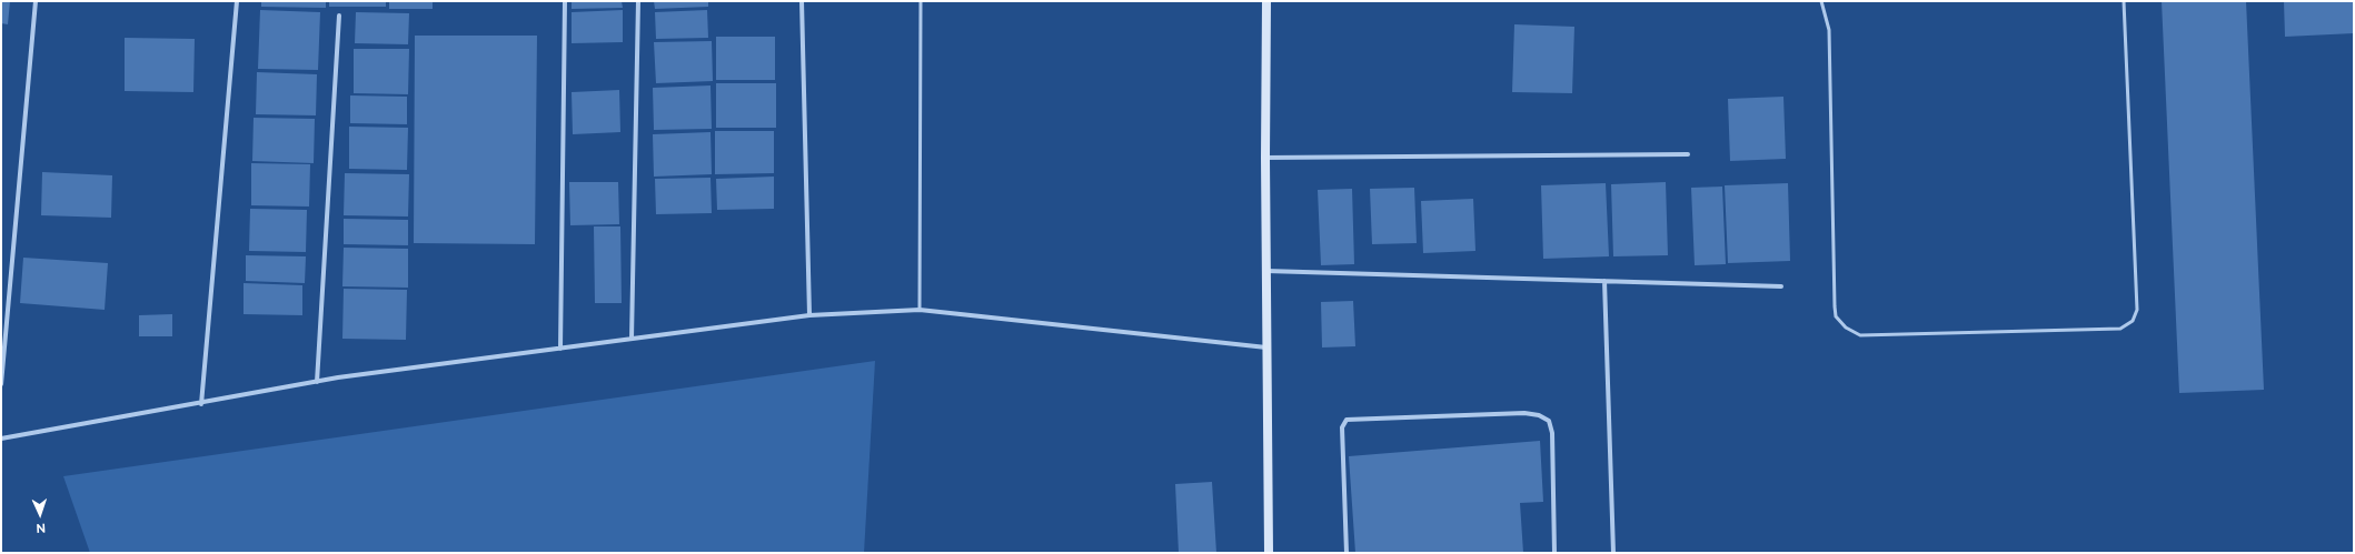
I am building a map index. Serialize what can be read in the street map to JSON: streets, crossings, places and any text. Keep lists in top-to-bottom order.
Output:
{
  "north": "bottom"
}
